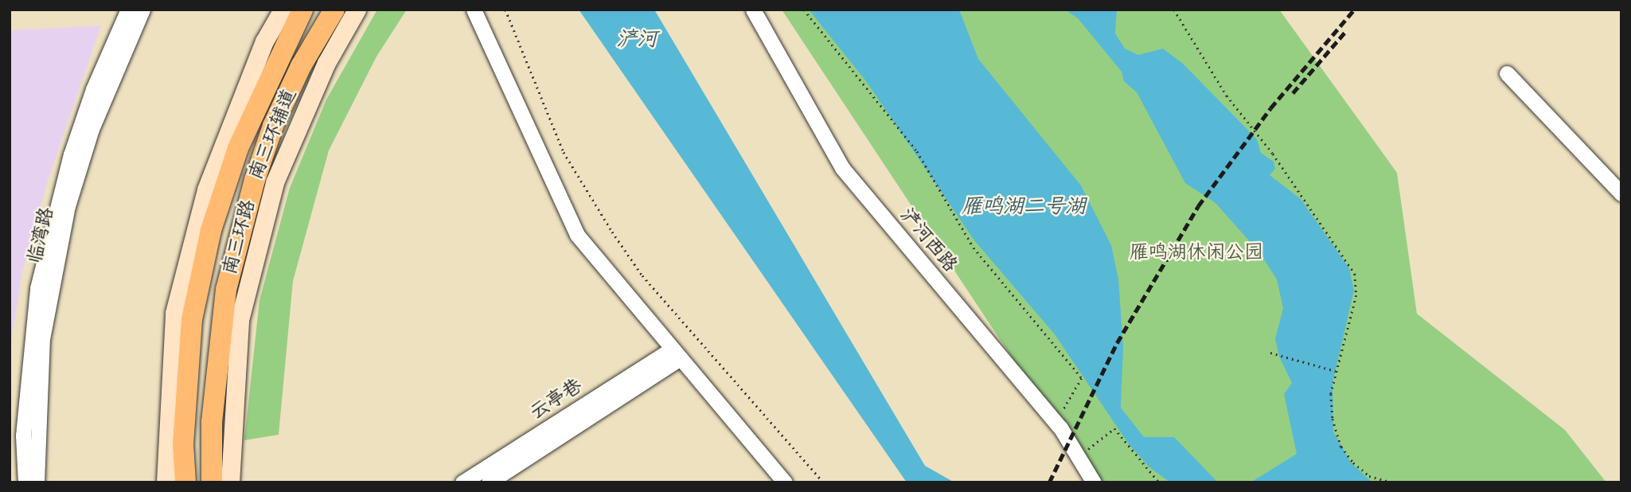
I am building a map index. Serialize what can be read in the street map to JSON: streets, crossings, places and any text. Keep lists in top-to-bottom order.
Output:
{
  "streets": {
    "highway": ["南三环路"],
    "main road": ["南三环辅道"],
    "street": ["临湾路", "浐河西路", "云亭巷"]
  },
  "water": ["浐河", "雁鸣湖二号湖"],
  "parks": ["雁鸣湖休闲公园"]
}
